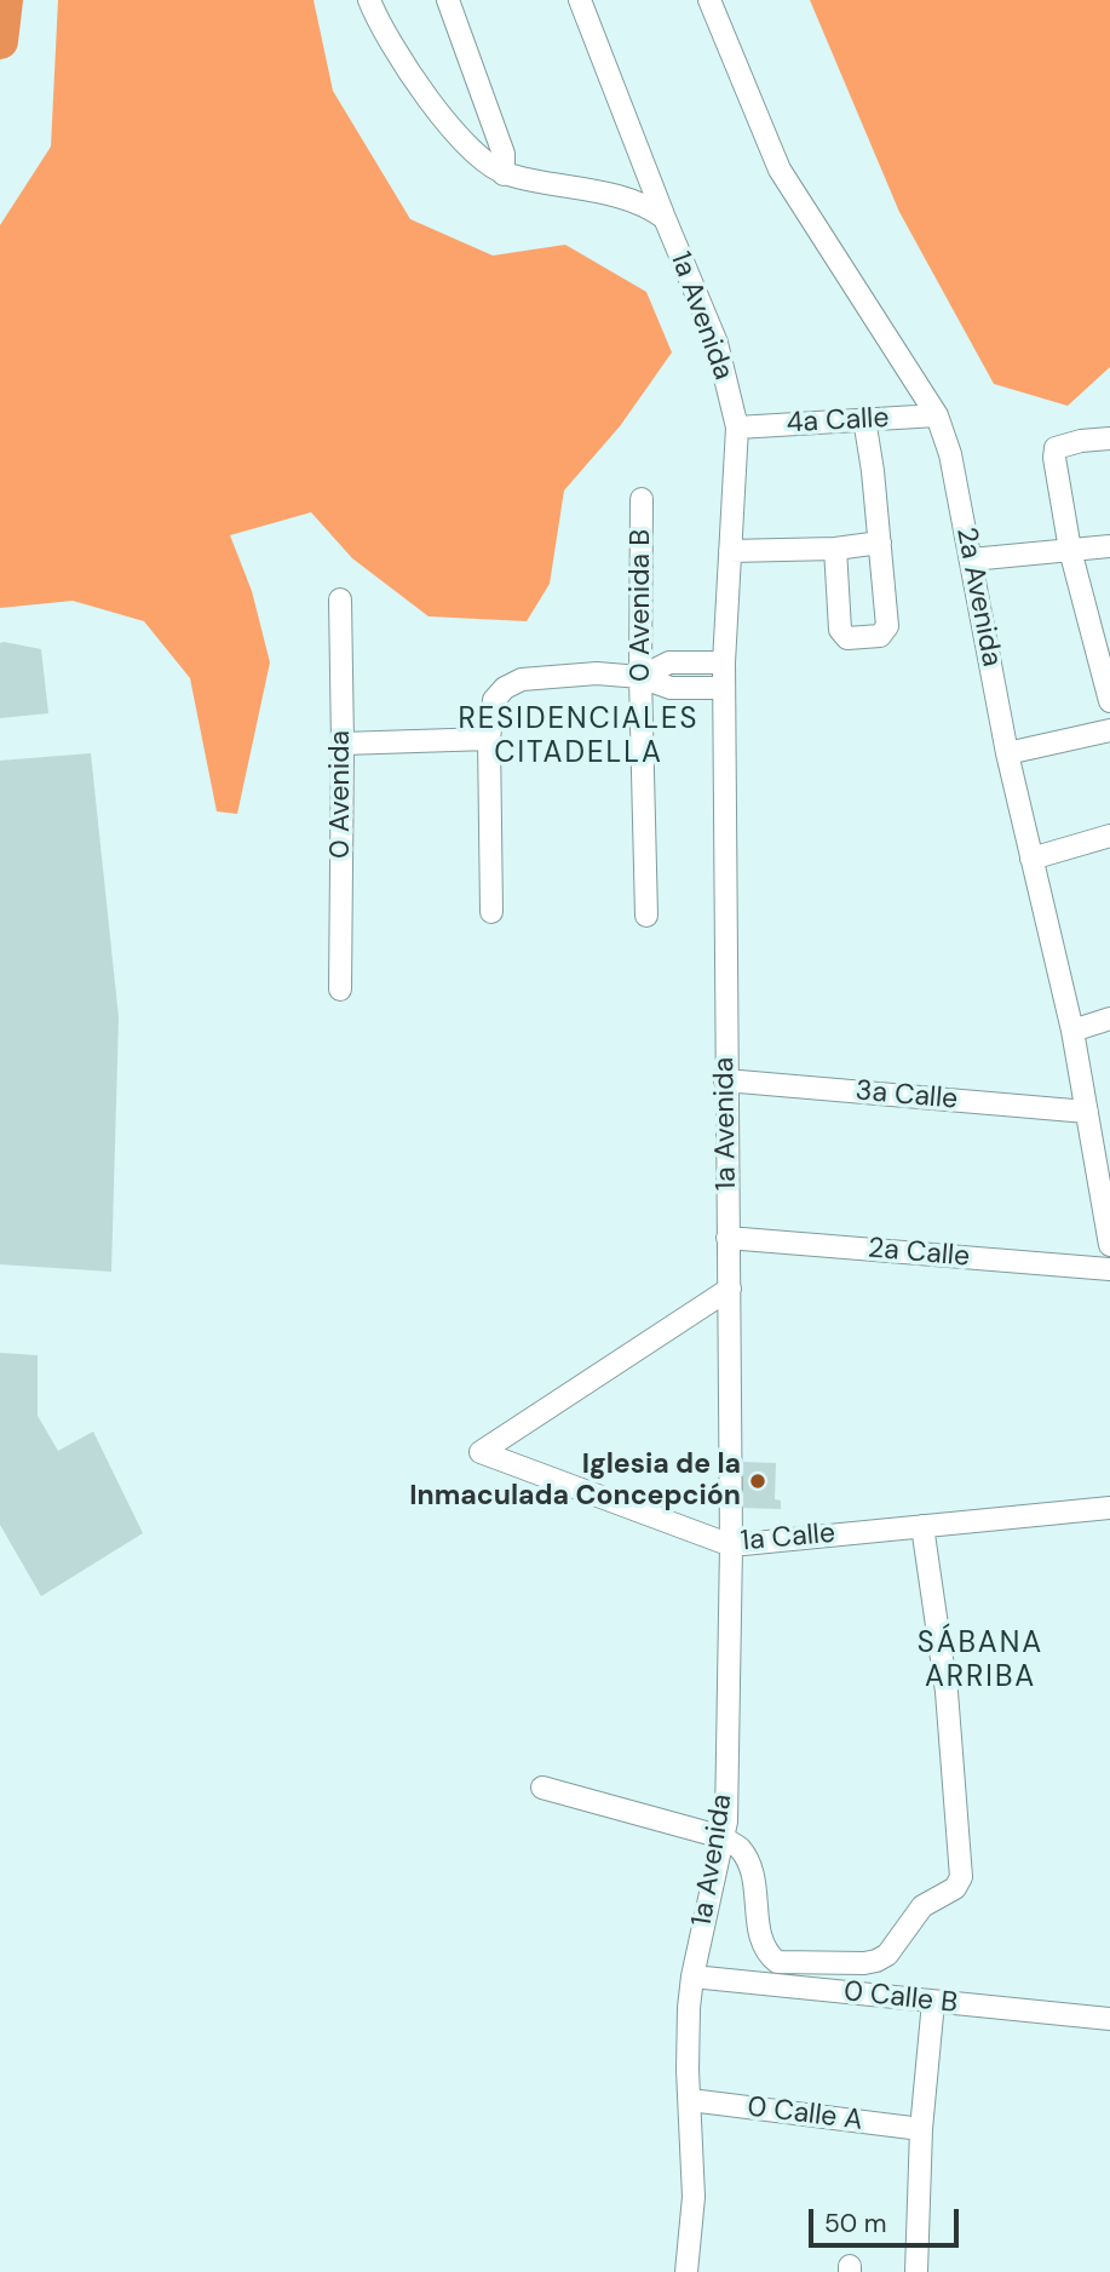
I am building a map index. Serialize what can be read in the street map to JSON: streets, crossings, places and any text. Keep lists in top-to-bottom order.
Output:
{
  "streets": {
    "street": [
      "1a Avenida",
      "4a Calle",
      "2a Avenida",
      "0 Avenida B",
      "0 Avenida",
      "3a Calle",
      "2a Calle",
      "1a Calle",
      "0 Calle B",
      "0 Calle A"
    ]
  },
  "crossings": [
    ["1a Avenida", "4a Calle"],
    ["1a Avenida", "3a Calle"],
    ["1a Avenida", "2a Calle"],
    ["1a Avenida", "1a Calle"],
    ["1a Avenida", "0 Calle B"],
    ["1a Avenida", "0 Calle A"],
    ["4a Calle", "2a Avenida"],
    ["2a Avenida", "3a Calle"]
  ],
  "districts": ["RESIDENCIALES CITADELLA", "SÁBANA ARRIBA"],
  "places": ["Iglesia de la Inmaculada Concepción"],
  "scale_bar": "50 m"
}
